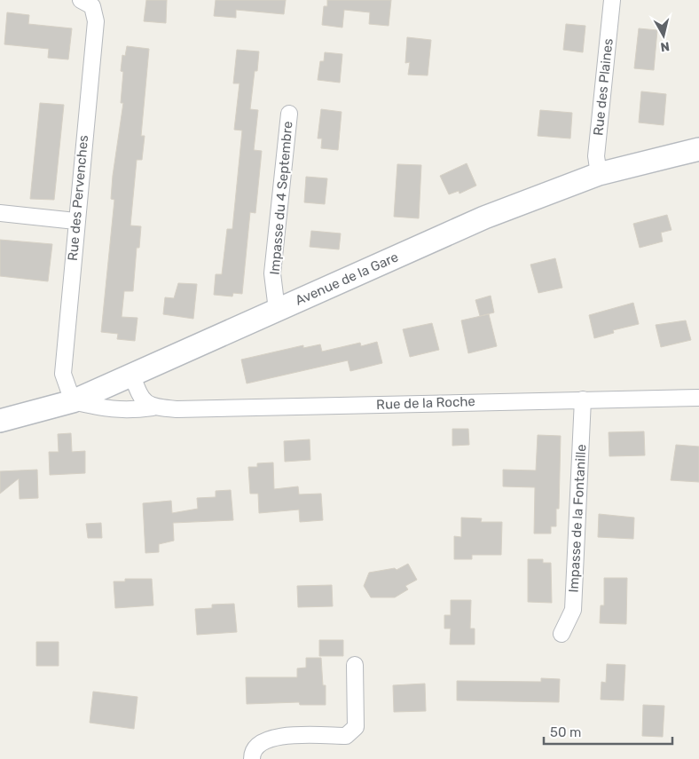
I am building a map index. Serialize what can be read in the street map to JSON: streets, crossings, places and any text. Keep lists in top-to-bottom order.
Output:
{
  "streets": {
    "street": [
      "Rue des Plaines",
      "Rue des Pervenches",
      "Impasse du 4 Septembre",
      "Avenue de la Gare",
      "Rue de la Roche",
      "Impasse de la Fontanille"
    ]
  },
  "crossings": [
    ["Rue des Plaines", "Avenue de la Gare"],
    ["Rue des Pervenches", "Avenue de la Gare"],
    ["Rue des Pervenches", "Rue de la Roche"],
    ["Impasse du 4 Septembre", "Avenue de la Gare"],
    ["Avenue de la Gare", "Rue de la Roche"],
    ["Rue de la Roche", "Impasse de la Fontanille"]
  ],
  "scale_bar": "50 m",
  "north": "bottom"
}
